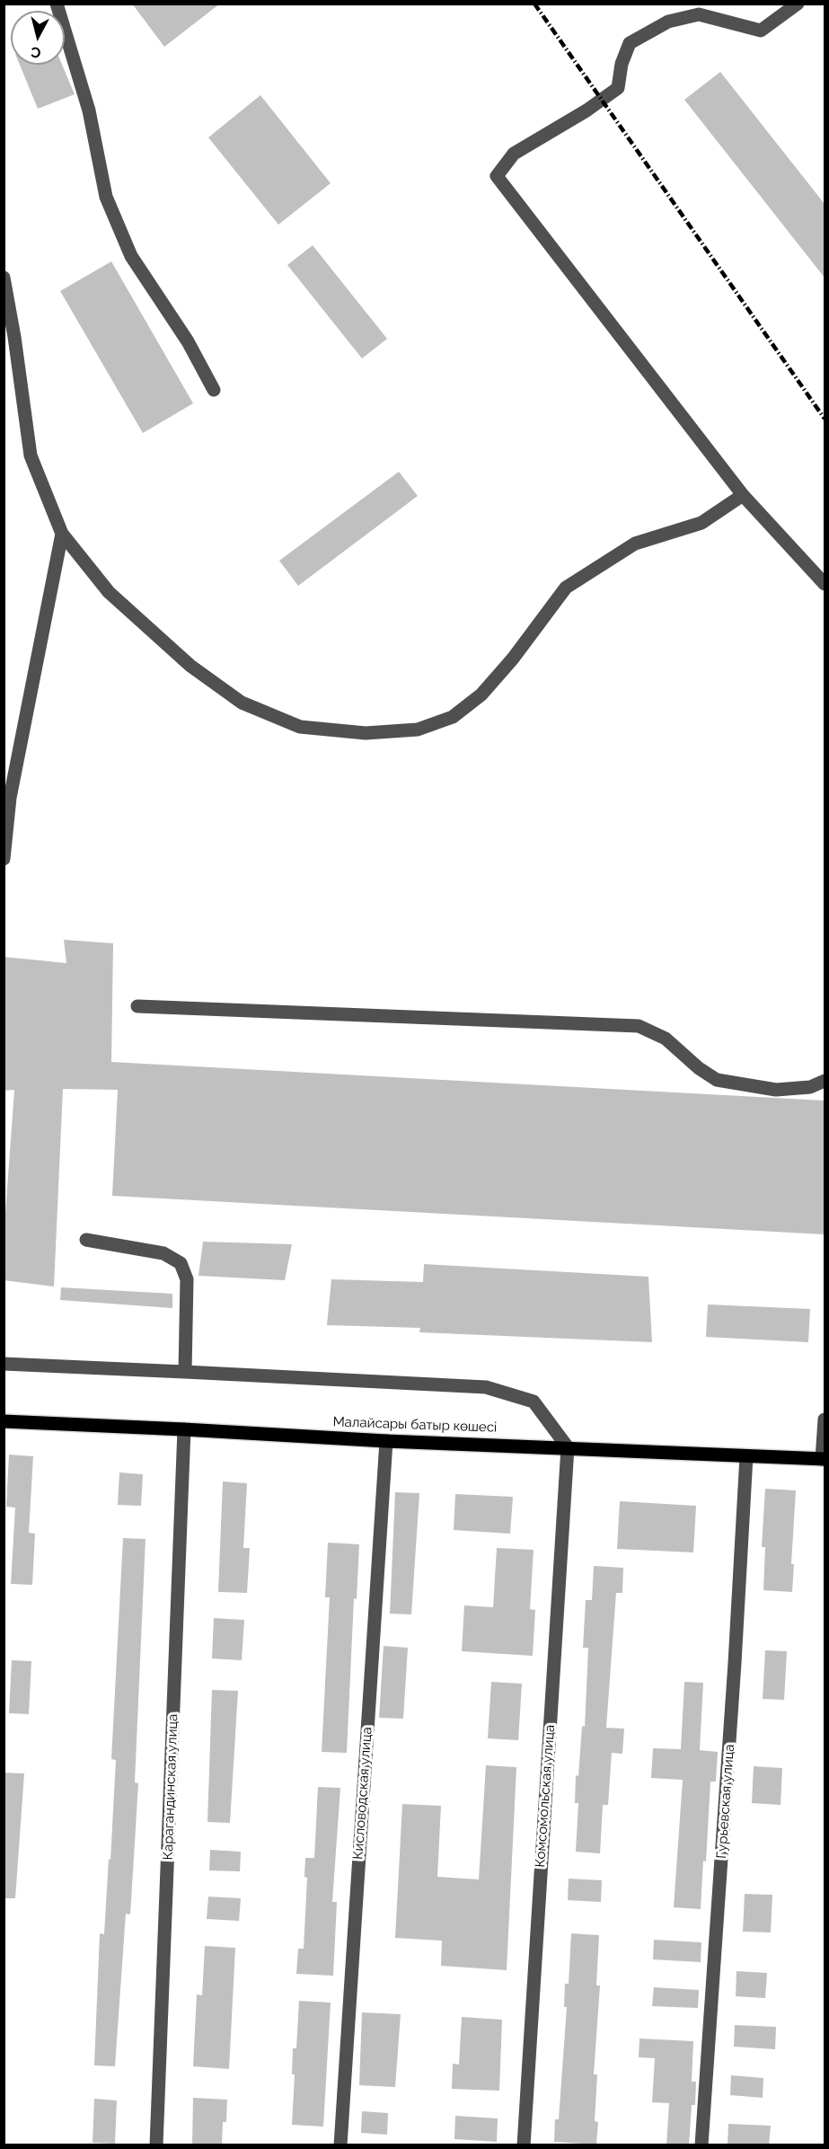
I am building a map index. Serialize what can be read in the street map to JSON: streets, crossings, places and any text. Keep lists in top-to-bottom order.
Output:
{
  "streets": {
    "main road": ["Малайсары батыр көшесі"],
    "street": [
      "Карагандинская улица",
      "Кисловодская улица",
      "Комсомольская улица",
      "Гурьевская улица"
    ]
  },
  "crossings": [
    ["Малайсары батыр көшесі", "Карагандинская улица"],
    ["Малайсары батыр көшесі", "Кисловодская улица"],
    ["Малайсары батыр көшесі", "Комсомольская улица"],
    ["Малайсары батыр көшесі", "Гурьевская улица"]
  ],
  "north": "bottom"
}
